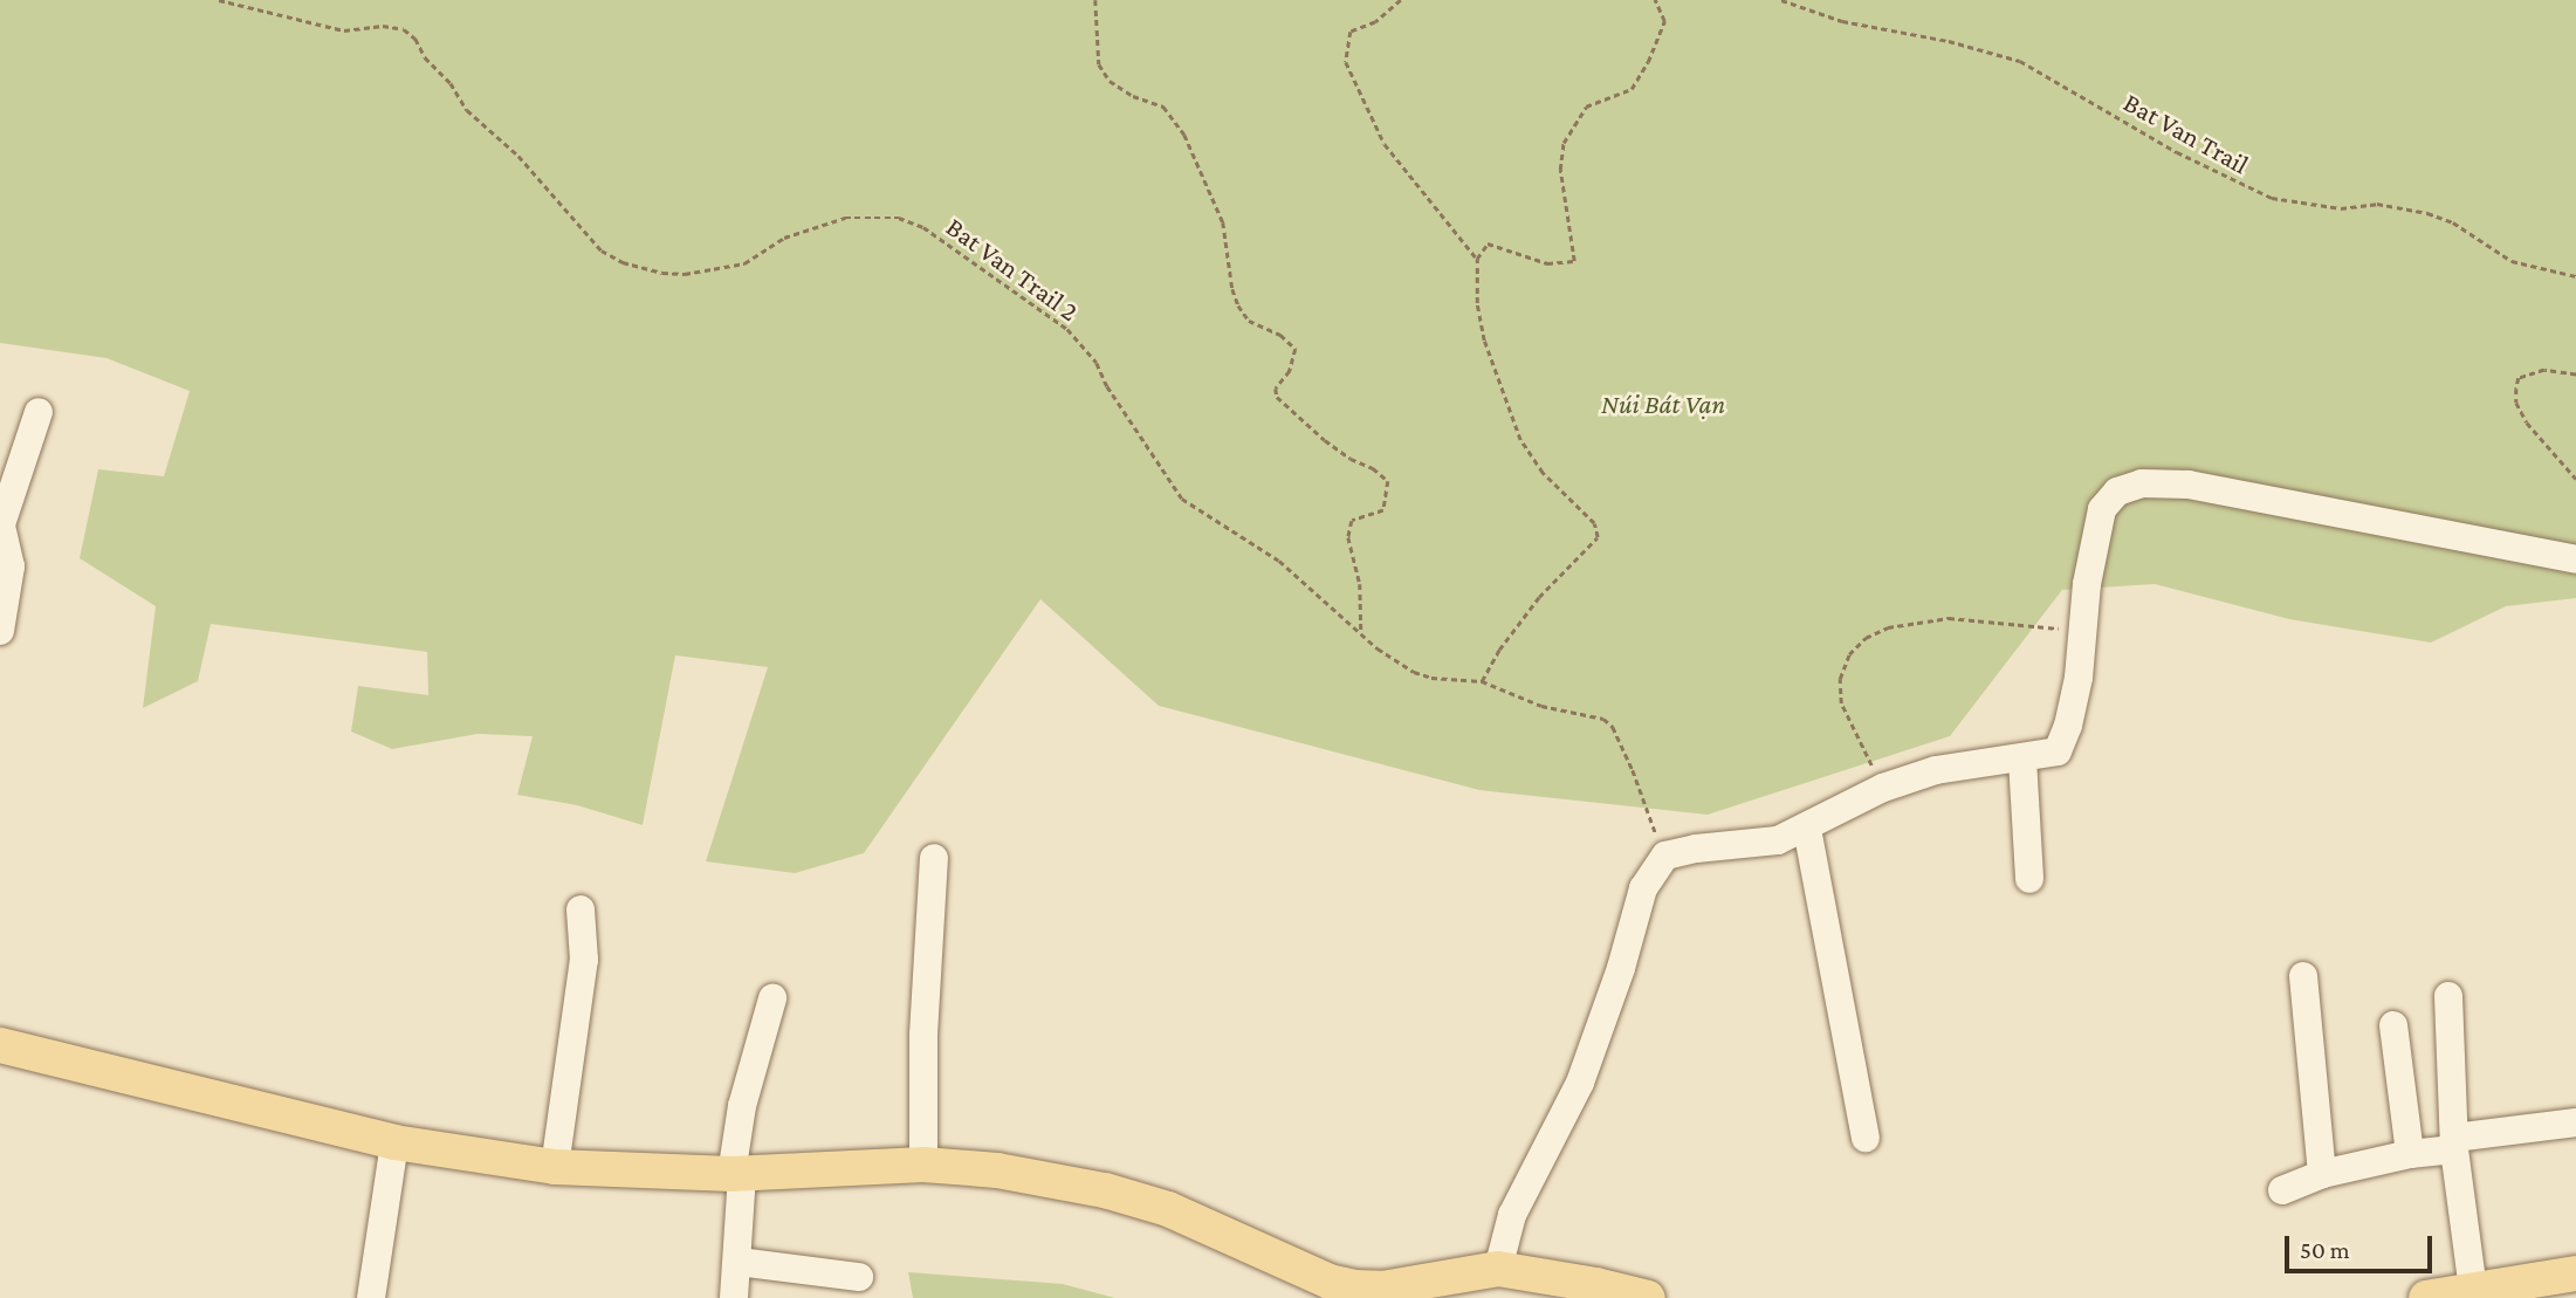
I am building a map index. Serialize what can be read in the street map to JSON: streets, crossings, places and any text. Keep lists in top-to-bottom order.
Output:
{
  "streets": {
    "path": ["Bat Van Trail", "Bat Van Trail 2"]
  },
  "parks": ["Núi Bát Vạn"],
  "scale_bar": "50 m"
}
